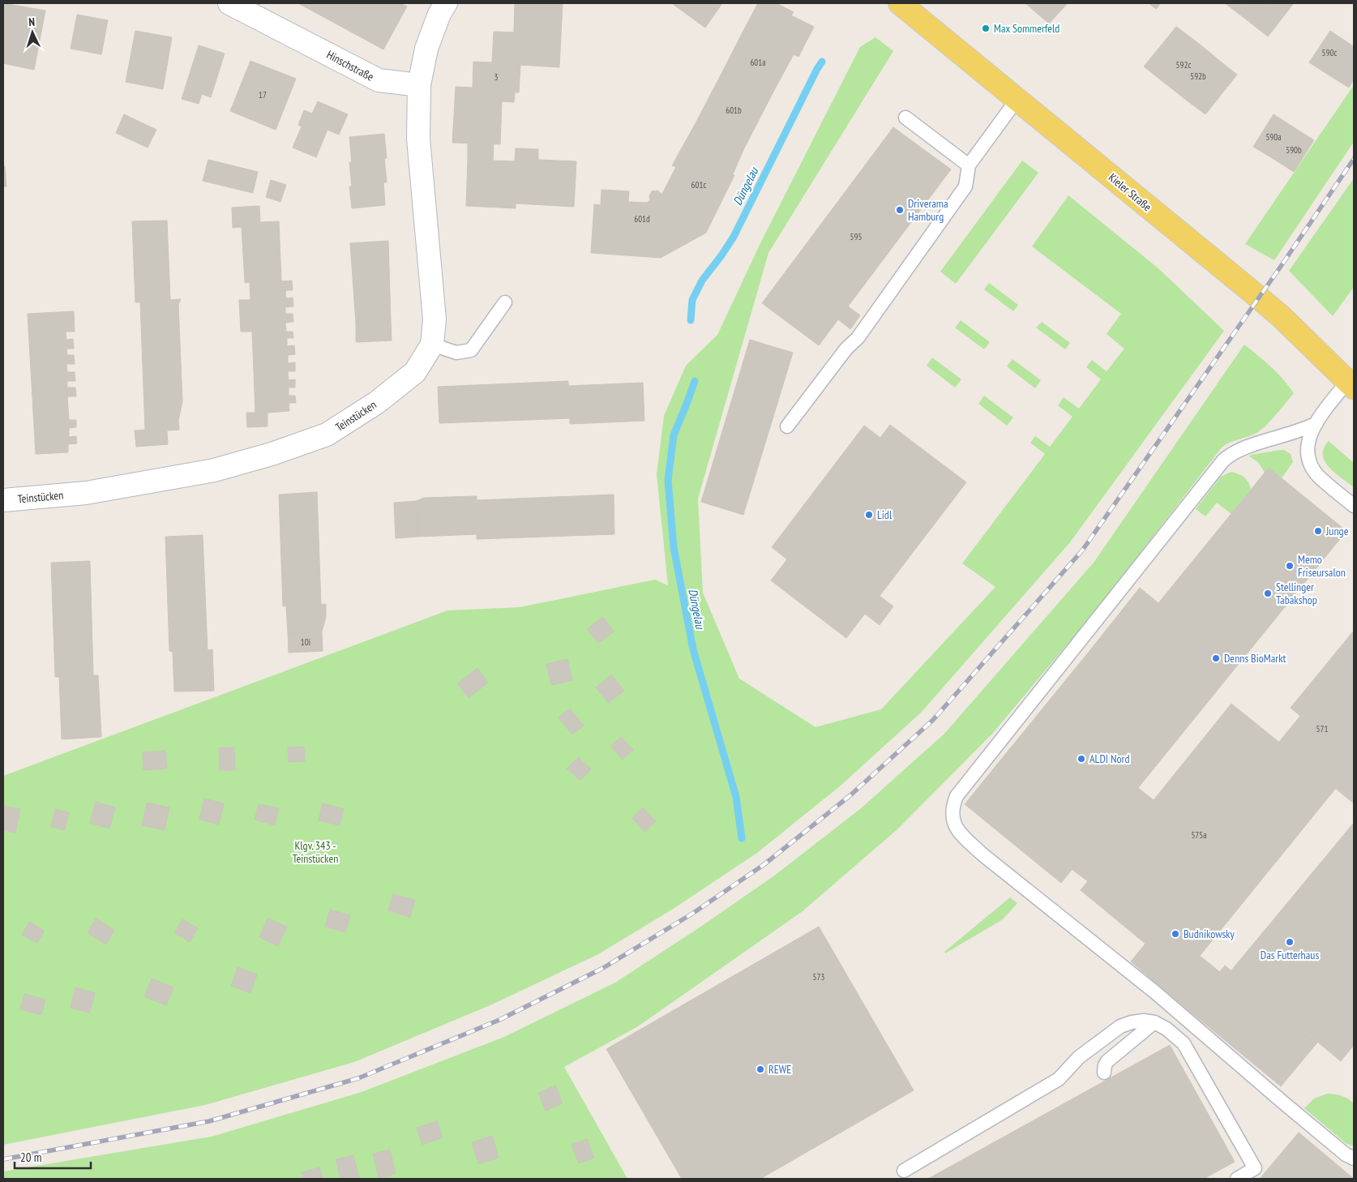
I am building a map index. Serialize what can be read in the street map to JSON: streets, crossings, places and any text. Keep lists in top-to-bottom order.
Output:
{
  "streets": {
    "main road": ["Kieler Straße"],
    "street": ["Hinschstraße", "Teinstücken"]
  },
  "crossings": [
    ["Hinschstraße", "Teinstücken"]
  ],
  "water": ["Düngelau"],
  "parks": ["Klgv. 343 - Teinstücken"],
  "places": [
    "Max Sommerfeld",
    "Driverama Hamburg",
    "Lidl",
    "Junge",
    "Memo Friseursalon",
    "Stellinger Tabakshop",
    "Denns BioMarkt",
    "ALDI Nord",
    "Budnikowsky",
    "Das Futterhaus",
    "REWE"
  ],
  "house_numbers": [
    "590c",
    "601a",
    "592c",
    "592b",
    "3",
    "17",
    "601b",
    "590a",
    "590b",
    "601c",
    "601d",
    "595",
    "10i",
    "571",
    "575a",
    "573"
  ],
  "scale_bar": "20 m",
  "north": "top"
}
